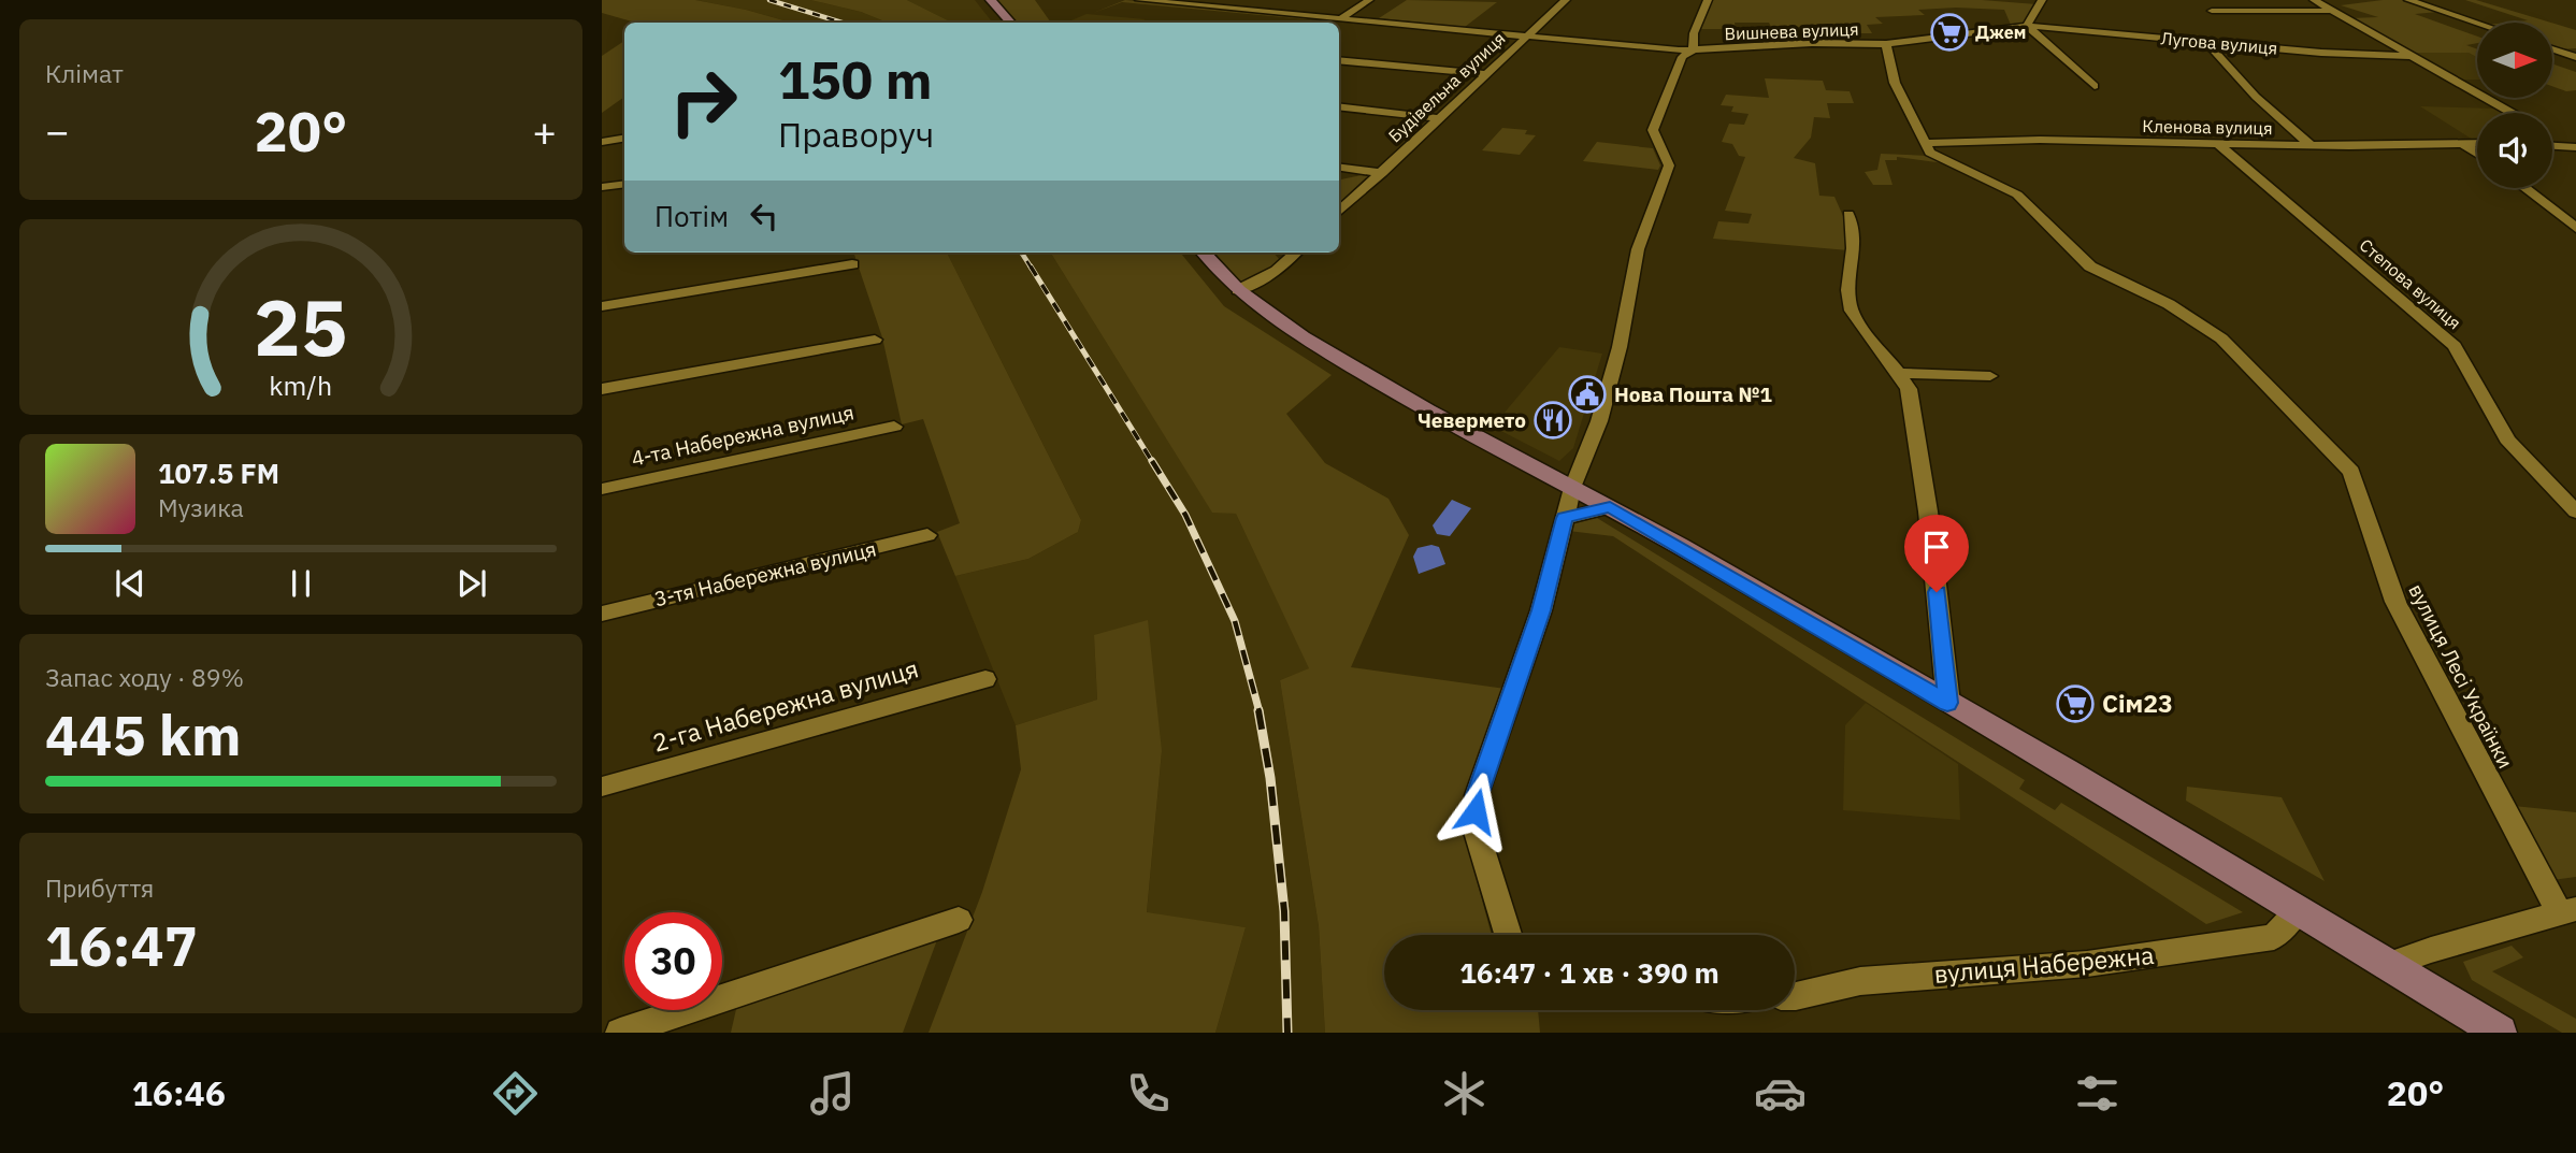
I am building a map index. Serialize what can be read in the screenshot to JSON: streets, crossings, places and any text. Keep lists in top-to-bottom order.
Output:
{
  "streets": {
    "street": [
      "Вишнева вулиця",
      "Лугова вулиця",
      "Будівельна вулиця",
      "Кленова вулиця",
      "Степова вулиця",
      "4-та Набережна вулиця",
      "3-тя Набережна вулиця",
      "вулиця Лесі Українки",
      "2-га Набережна вулиця",
      "вулиця Набережна"
    ]
  },
  "crossings": [
    ["Вишнева вулиця", "Лугова вулиця"],
    ["Вишнева вулиця", "Будівельна вулиця"],
    ["Вишнева вулиця", "вулиця Лесі Українки"],
    ["Кленова вулиця", "Степова вулиця"],
    ["Кленова вулиця", "вулиця Лесі Українки"]
  ],
  "places": {
    "supermarket": ["Джем", "Сім23"],
    "public building": ["Нова Пошта №1"],
    "restaurant": ["Чевермето"]
  },
  "north": "right",
  "page": {
    "tile": [
      "Клімат",
      ["Запас ходу · 89%", "445 km"],
      ["Прибуття", "16:47"]
    ],
    "turn": ["150 m", "Праворуч"],
    "heat": ["−", "20°", "+"],
    "then": "Потім",
    "song": ["107.5 FM", "Музика"],
    "limit": "30",
    "trip": "16:47 · 1 хв · 390 m",
    "tabs": ["16:46", "20°"],
    "gauge": ["25", "km/h"]
  }
}
